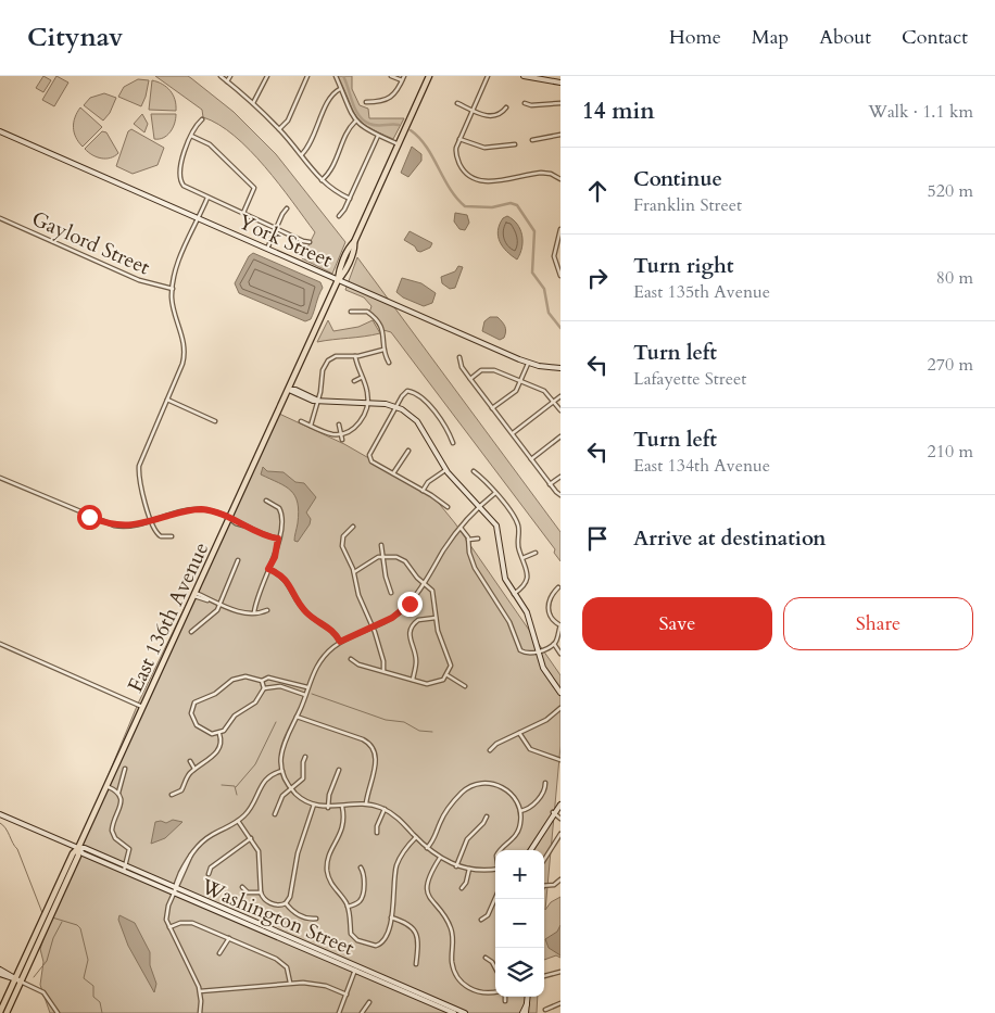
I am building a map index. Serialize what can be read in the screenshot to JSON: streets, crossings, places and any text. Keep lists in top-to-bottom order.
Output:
{
  "streets": {
    "main road": ["East 136th Avenue"],
    "street": ["York Street", "Gaylord Street", "Washington Street"]
  },
  "crossings": [
    ["York Street", "East 136th Avenue"],
    ["East 136th Avenue", "Washington Street"]
  ],
  "page": {
    "header": "Citynav",
    "nav": [
      "Home",
      "Map",
      "About",
      "Contact"
    ],
    "heading": ["14 min", "Walk · 1.1 km"],
    "list": [
      ["Continue", "Franklin Street", "520 m"],
      ["Turn right", "East 135th Avenue", "80 m"],
      ["Turn left", "Lafayette Street", "270 m"],
      ["Turn left", "East 134th Avenue", "210 m"],
      "Arrive at destination"
    ],
    "buttons": ["Save", "Share"],
    "map_buttons": ["+", "−"]
  }
}
